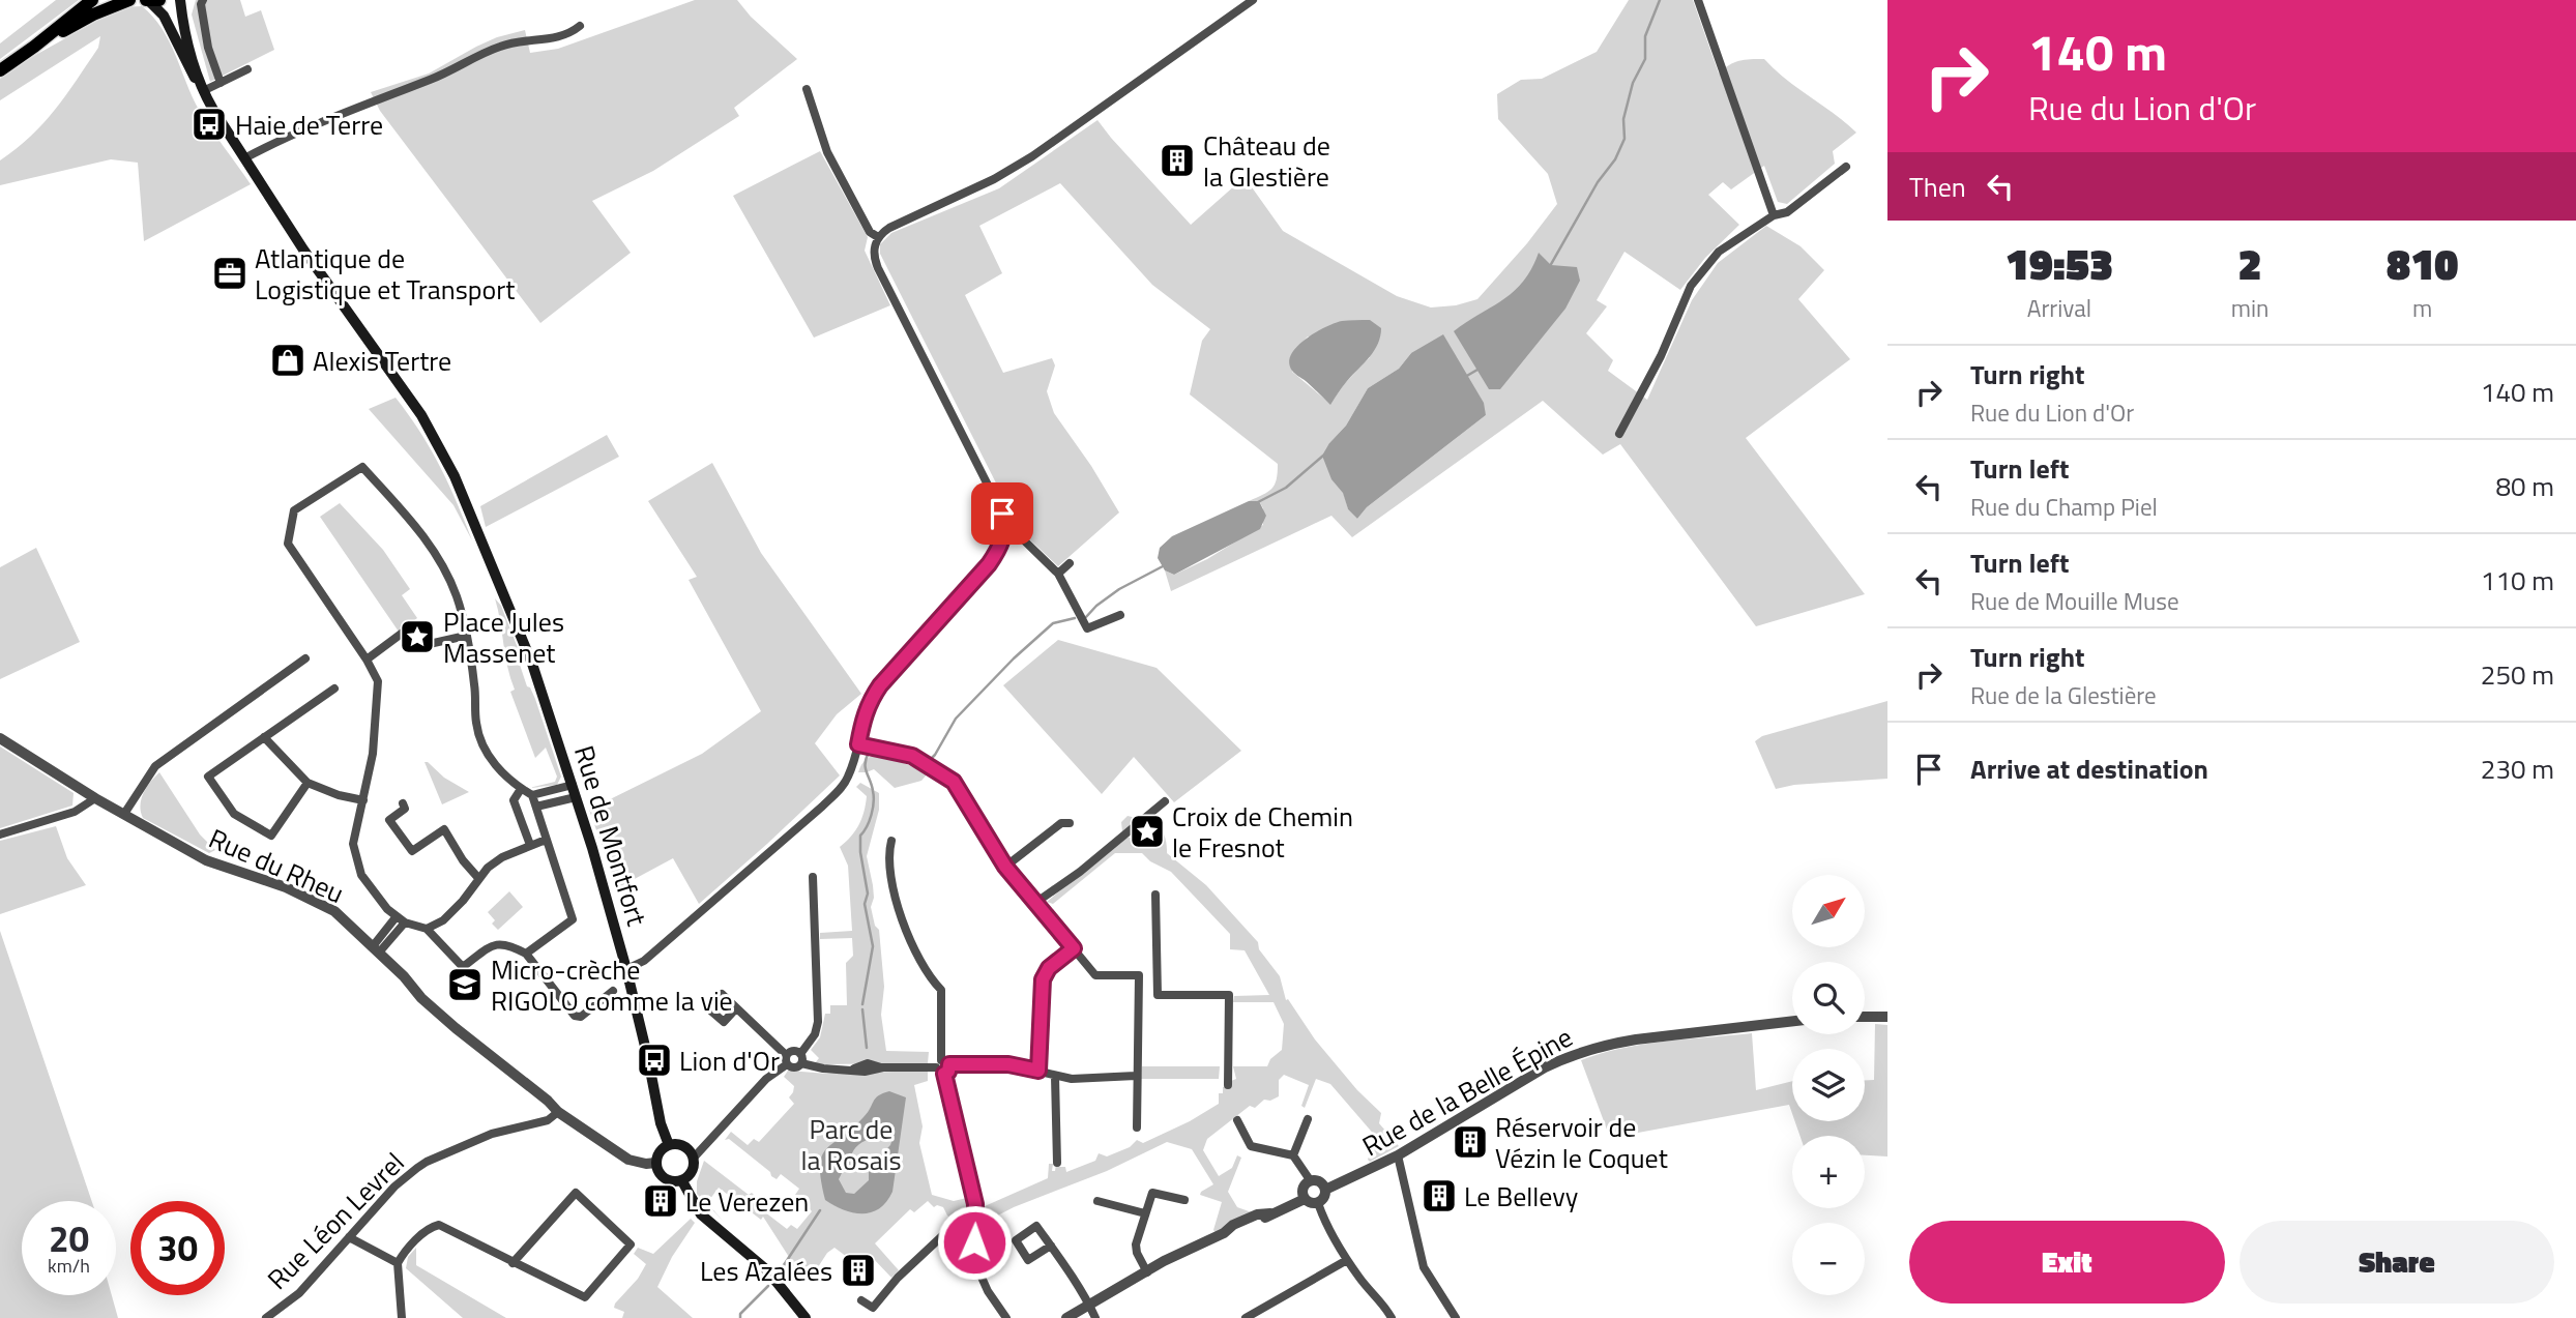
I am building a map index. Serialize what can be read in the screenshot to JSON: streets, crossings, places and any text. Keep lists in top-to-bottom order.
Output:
{
  "streets": {
    "main road": ["Rue de Montfort"],
    "street": ["Rue du Rheu", "Rue de la Belle Épine", "Rue Léon Levrel"]
  },
  "crossings": [
    ["Rue de Montfort", "Rue du Rheu"],
    ["Rue du Rheu", "Rue Léon Levrel"]
  ],
  "parks": ["Parc de la Rosais"],
  "places": {
    "bus stop": ["Haie de Terre", "Lion d'Or"],
    "building": [
      "Château de la Glestière",
      "Réservoir de Vézin le Coquet",
      "Le Bellevy",
      "Le Verezen",
      "Les Azalées"
    ],
    "office": ["Atlantique de Logistique et Transport"],
    "shop": ["Alexis Tertre"],
    "place": ["Place Jules Massenet", "Croix de Chemin le Fresnot"],
    "school or university": ["Micro-crèche RIGOLO comme la vie"]
  },
  "north": "top right",
  "page": {
    "turn": ["140 m", "Rue du Lion d'Or"],
    "then": "Then",
    "eta": [
      "19:53",
      "Arrival",
      "2",
      "min",
      "810",
      "m"
    ],
    "list": [
      {
        "name": "Turn right",
        "note": "Rue du Lion d'Or",
        "value": "140 m"
      },
      {
        "name": "Turn left",
        "note": "Rue du Champ Piel",
        "value": "80 m"
      },
      {
        "name": "Turn left",
        "note": "Rue de Mouille Muse",
        "value": "110 m"
      },
      {
        "name": "Turn right",
        "note": "Rue de la Glestière",
        "value": "250 m"
      },
      {
        "name": "Arrive at destination",
        "value": "230 m"
      }
    ],
    "map_buttons": ["+", "−"],
    "speed": "20 km/h",
    "limit": "30",
    "buttons": ["Exit", "Share"]
  }
}
